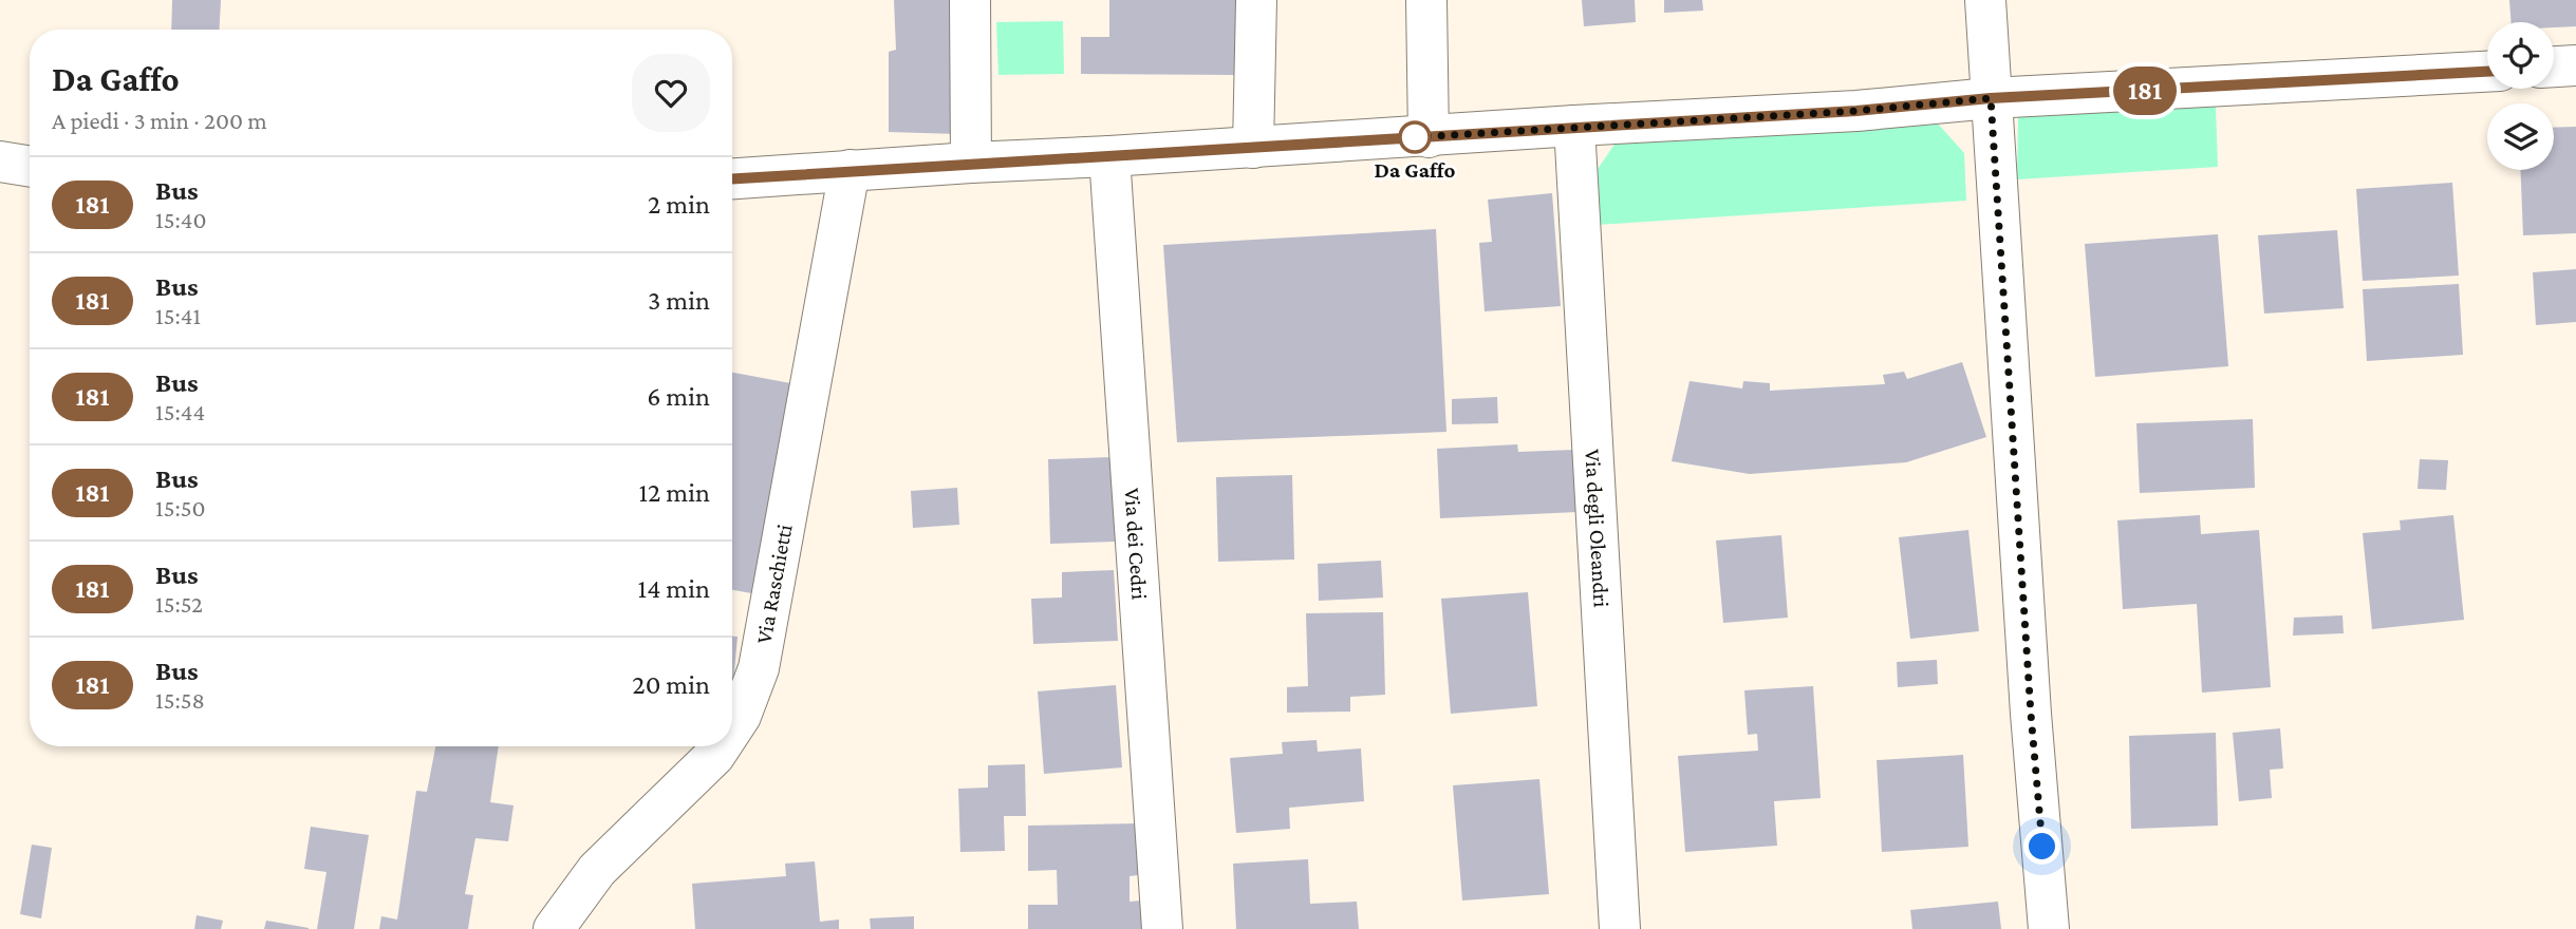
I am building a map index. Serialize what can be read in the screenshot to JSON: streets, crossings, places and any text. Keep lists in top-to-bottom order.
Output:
{
  "streets": {
    "street": ["Via degli Oleandri", "Via dei Cedri", "Via Raschietti"]
  },
  "places": ["Da Gaffo"],
  "lines": ["bus line 181"],
  "page": {
    "on_map": "181",
    "heading": ["Da Gaffo", "A piedi · 3 min · 200 m"],
    "list": [
      {
        "mark": "181",
        "name": "Bus",
        "note": "15:40",
        "value": "2 min"
      },
      {
        "mark": "181",
        "name": "Bus",
        "note": "15:41",
        "value": "3 min"
      },
      {
        "mark": "181",
        "name": "Bus",
        "note": "15:44",
        "value": "6 min"
      },
      {
        "mark": "181",
        "name": "Bus",
        "note": "15:50",
        "value": "12 min"
      },
      {
        "mark": "181",
        "name": "Bus",
        "note": "15:52",
        "value": "14 min"
      },
      {
        "mark": "181",
        "name": "Bus",
        "note": "15:58",
        "value": "20 min"
      }
    ]
  }
}
